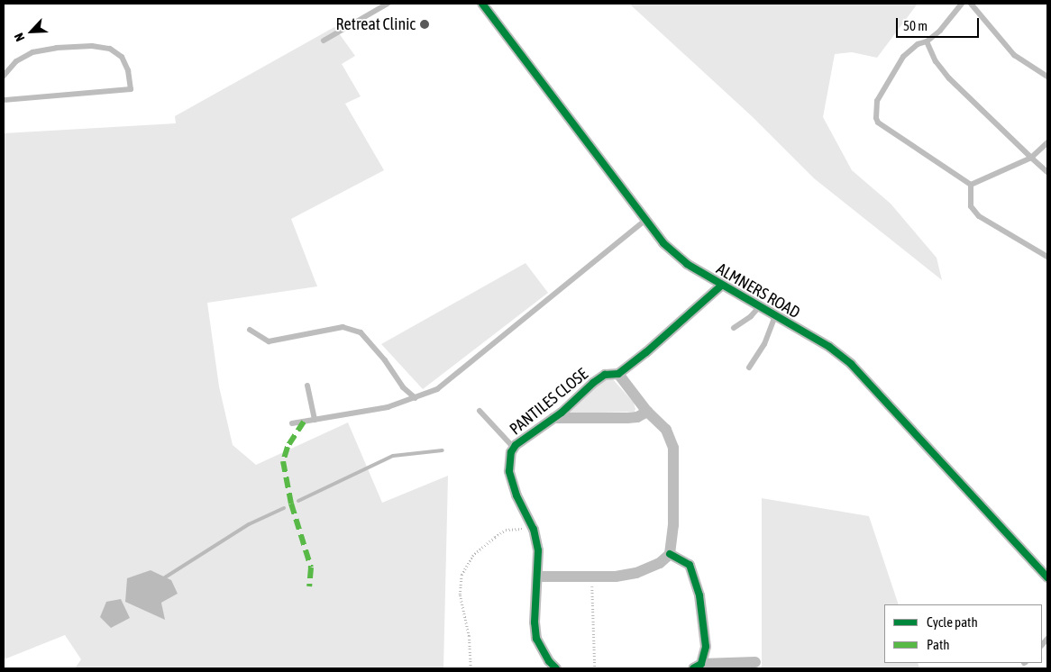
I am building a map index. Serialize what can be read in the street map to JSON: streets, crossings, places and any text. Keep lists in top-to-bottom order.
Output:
{
  "streets": {
    "street": ["ALMNERS ROAD", "PANTILES CLOSE"]
  },
  "crossings": [
    ["ALMNERS ROAD", "PANTILES CLOSE"]
  ],
  "places": ["Retreat Clinic"],
  "legend": ["Cycle path", "Path"],
  "scale_bar": "50 m",
  "north": "bottom left"
}
